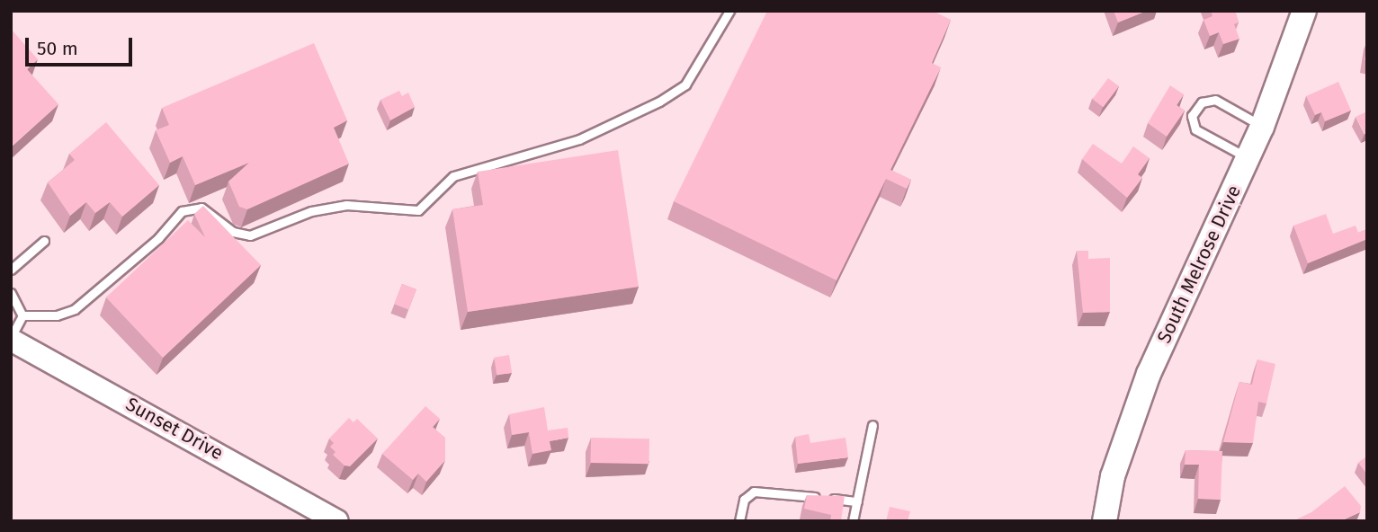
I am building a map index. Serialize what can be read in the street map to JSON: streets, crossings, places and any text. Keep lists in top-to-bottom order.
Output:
{
  "streets": {
    "main road": ["South Melrose Drive", "Sunset Drive"]
  },
  "scale_bar": "50 m"
}
